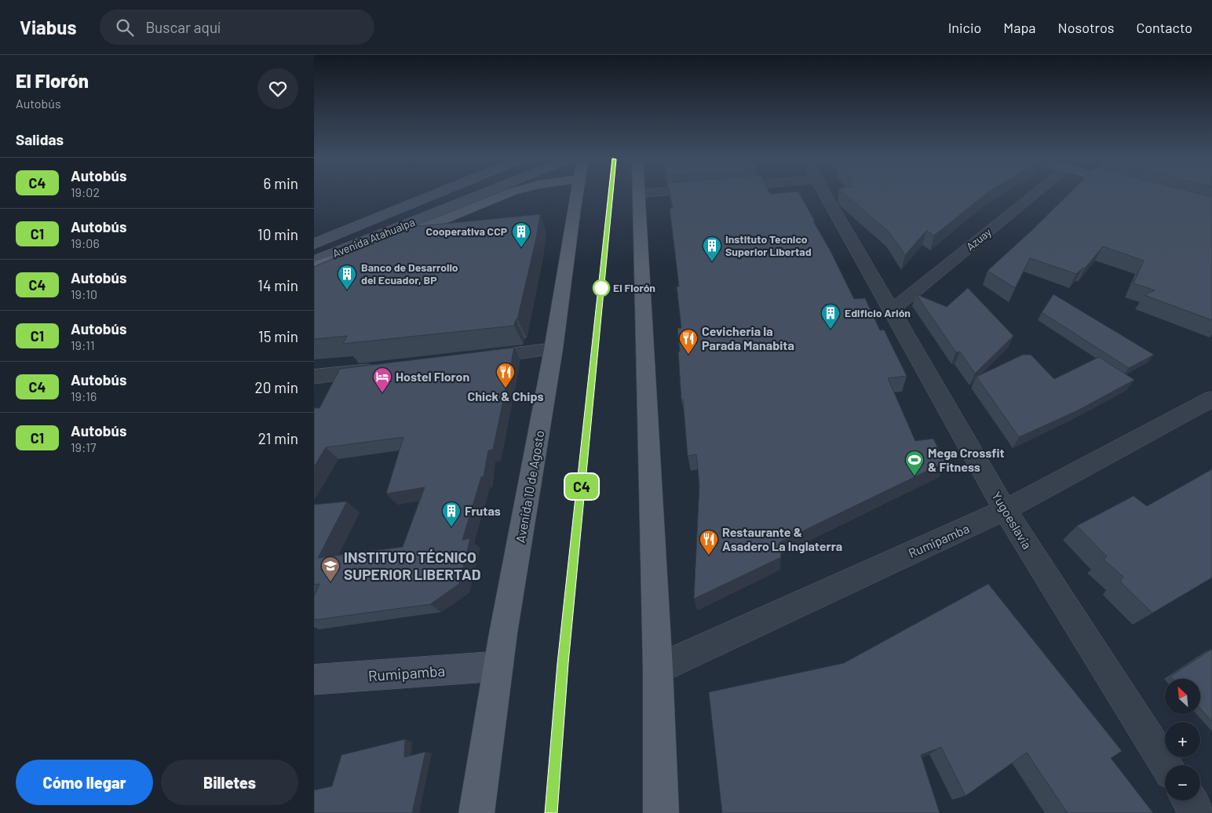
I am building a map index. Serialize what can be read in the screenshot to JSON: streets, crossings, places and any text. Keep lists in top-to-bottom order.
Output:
{
  "streets": {
    "main road": ["Avenida Atahualpa", "Avenida 10 de Agosto", "Rumipamba"],
    "street": ["Azuay", "Yugoeslavia"]
  },
  "crossings": [
    ["Azuay", "Yugoeslavia"],
    ["Avenida 10 de Agosto", "Rumipamba"],
    ["Yugoeslavia", "Rumipamba"]
  ],
  "places": {
    "building": [
      "Cooperativa CCP",
      "Instituto Tecnico Superior Libertad",
      "Banco de Desarrollo del Ecuador, BP",
      "Edificio Arión",
      "Frutas"
    ],
    "other": ["El Florón"],
    "restaurant": ["Cevicheria la Parada Manabita", "Chick & Chips", "Restaurante & Asadero La Inglaterra"],
    "hotel": ["Hostel Floron"],
    "sports": ["Mega Crossfit & Fitness"],
    "school or university": ["INSTITUTO TÉCNICO SUPERIOR LIBERTAD"]
  },
  "lines": ["bus line C4"],
  "north": "top left",
  "page": {
    "header": "Viabus",
    "search": "Buscar aquí",
    "nav": [
      "Inicio",
      "Mapa",
      "Nosotros",
      "Contacto"
    ],
    "heading": [
      ["El Florón", "Autobús"],
      "Salidas"
    ],
    "on_map": "C4",
    "list": [
      {
        "mark": "C4",
        "name": "Autobús",
        "note": "19:02",
        "value": "6 min"
      },
      {
        "mark": "C1",
        "name": "Autobús",
        "note": "19:06",
        "value": "10 min"
      },
      {
        "mark": "C4",
        "name": "Autobús",
        "note": "19:10",
        "value": "14 min"
      },
      {
        "mark": "C1",
        "name": "Autobús",
        "note": "19:11",
        "value": "15 min"
      },
      {
        "mark": "C4",
        "name": "Autobús",
        "note": "19:16",
        "value": "20 min"
      },
      {
        "mark": "C1",
        "name": "Autobús",
        "note": "19:17",
        "value": "21 min"
      }
    ],
    "map_buttons": ["+", "−"],
    "buttons": ["Cómo llegar", "Billetes"]
  }
}
